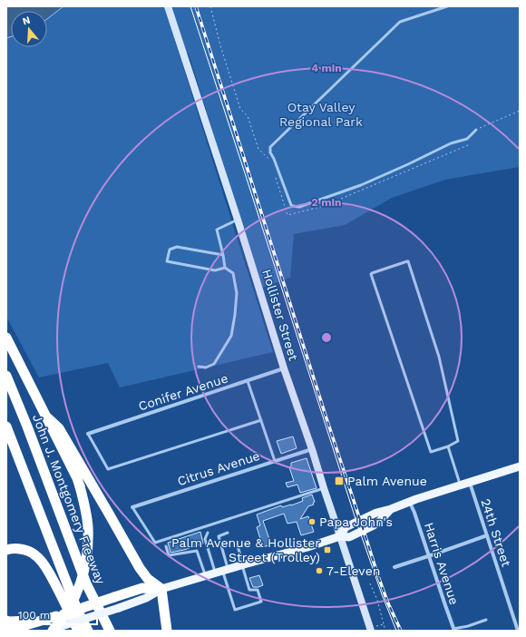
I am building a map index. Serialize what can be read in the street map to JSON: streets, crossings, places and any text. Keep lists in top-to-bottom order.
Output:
{
  "streets": {
    "highway": ["John J. Montgomery Freeway"],
    "main road": ["Hollister Street"],
    "street": [
      "Conifer Avenue",
      "Citrus Avenue",
      "24th Street",
      "Harris Avenue"
    ]
  },
  "crossings": [
    ["Hollister Street", "Conifer Avenue"],
    ["Hollister Street", "Citrus Avenue"]
  ],
  "parks": ["Otay Valley Regional Park"],
  "places": {
    "transit": ["Palm Avenue", "Palm Avenue & Hollister Street (Trolley)"],
    "other": ["Papa John's", "7-Eleven"]
  },
  "scale_bar": "100 m",
  "north": "top",
  "rings": ["4 min", "2 min"]
}
